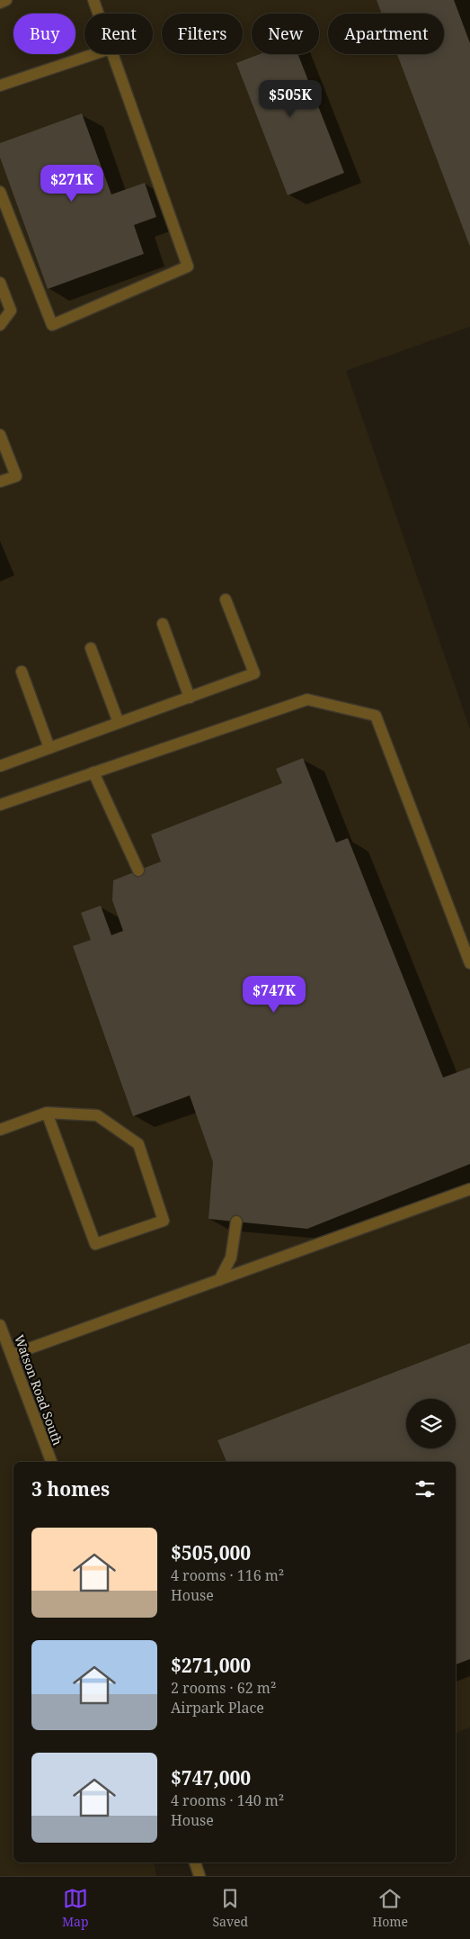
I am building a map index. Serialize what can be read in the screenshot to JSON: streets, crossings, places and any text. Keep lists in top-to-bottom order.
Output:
{
  "streets": {
    "street": ["Watson Road South"]
  },
  "page": {
    "chip": [
      "Buy",
      "Rent",
      "Filters",
      "New",
      "Apartment"
    ],
    "price": ["$505K", "$271K", "$747K"],
    "heading": "3 homes",
    "list": [
      {
        "name": "$505,000",
        "note": "4 rooms · 116 m² · House"
      },
      {
        "name": "$271,000",
        "note": "2 rooms · 62 m² · Airpark Place"
      },
      {
        "name": "$747,000",
        "note": "4 rooms · 140 m² · House"
      }
    ],
    "tabs": ["Map", "Saved", "Home"]
  }
}
